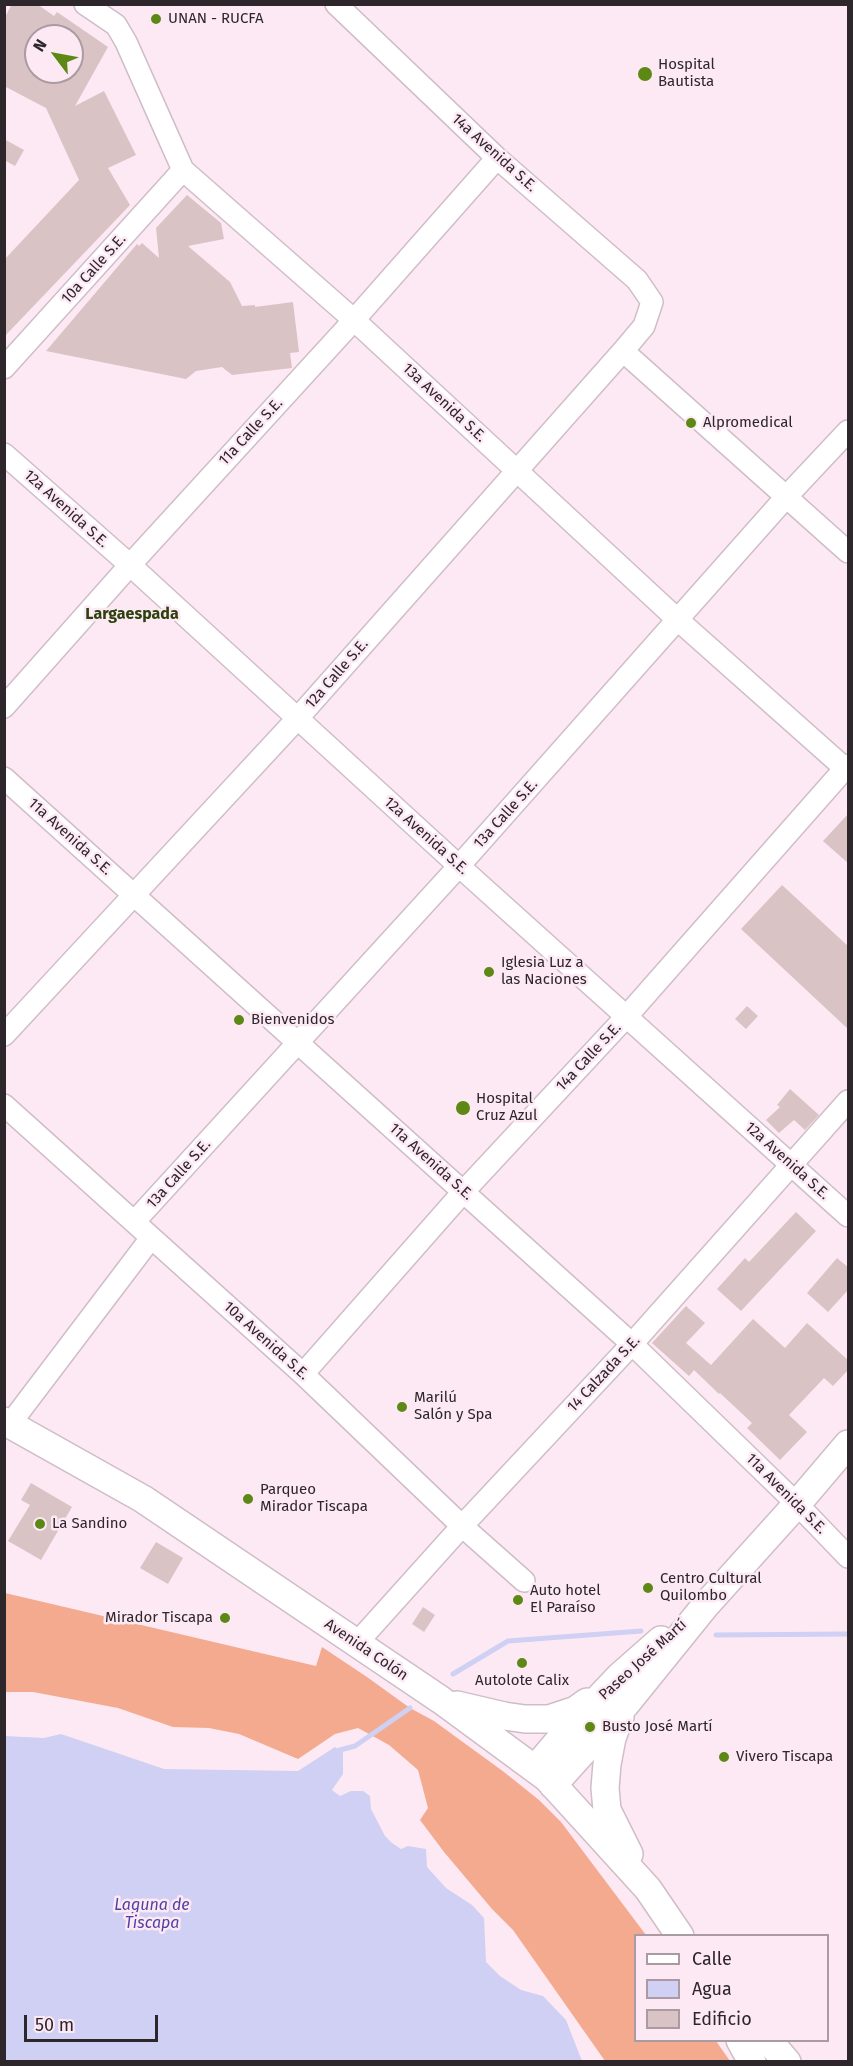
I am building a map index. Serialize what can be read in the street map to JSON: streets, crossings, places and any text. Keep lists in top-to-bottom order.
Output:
{
  "streets": {
    "main road": ["Avenida Colón", "Paseo José Martí"],
    "street": [
      "14a Avenida S.E.",
      "10a Calle S.E.",
      "13a Avenida S.E.",
      "11a Calle S.E.",
      "12a Avenida S.E.",
      "12a Calle S.E.",
      "13a Calle S.E.",
      "11a Avenida S.E.",
      "14a Calle S.E.",
      "10a Avenida S.E.",
      "14 Calzada S.E."
    ]
  },
  "crossings": [
    ["14a Avenida S.E.", "11a Calle S.E."],
    ["14a Avenida S.E.", "12a Calle S.E."],
    ["10a Calle S.E.", "13a Avenida S.E."],
    ["13a Avenida S.E.", "11a Calle S.E."],
    ["13a Avenida S.E.", "12a Calle S.E."],
    ["13a Avenida S.E.", "13a Calle S.E."],
    ["13a Avenida S.E.", "14a Calle S.E."],
    ["11a Calle S.E.", "12a Avenida S.E."],
    ["12a Avenida S.E.", "12a Calle S.E."],
    ["12a Avenida S.E.", "13a Calle S.E."],
    ["12a Avenida S.E.", "14a Calle S.E."],
    ["12a Avenida S.E.", "14 Calzada S.E."],
    ["12a Calle S.E.", "11a Avenida S.E."],
    ["13a Calle S.E.", "11a Avenida S.E."],
    ["13a Calle S.E.", "10a Avenida S.E."],
    ["11a Avenida S.E.", "14a Calle S.E."],
    ["11a Avenida S.E.", "14 Calzada S.E."],
    ["11a Avenida S.E.", "Paseo José Martí"],
    ["14a Calle S.E.", "10a Avenida S.E."],
    ["10a Avenida S.E.", "14 Calzada S.E."],
    ["14 Calzada S.E.", "Avenida Colón"],
    ["Avenida Colón", "Paseo José Martí"]
  ],
  "districts": ["Largaespada"],
  "water": ["Laguna de Tiscapa"],
  "places": [
    "UNAN - RUCFA",
    "Hospital Bautista",
    "Alpromedical",
    "Iglesia Luz a las Naciones",
    "Bienvenidos",
    "Hospital Cruz Azul",
    "Marilú Salón y Spa",
    "Parqueo Mirador Tiscapa",
    "La Sandino",
    "Centro Cultural Quilombo",
    "Auto hotel El Paraíso",
    "Mirador Tiscapa",
    "Autolote Calix",
    "Busto José Martí",
    "Vivero Tiscapa"
  ],
  "legend": ["Calle", "Agua", "Edificio"],
  "scale_bar": "50 m",
  "north": "top left"
}
